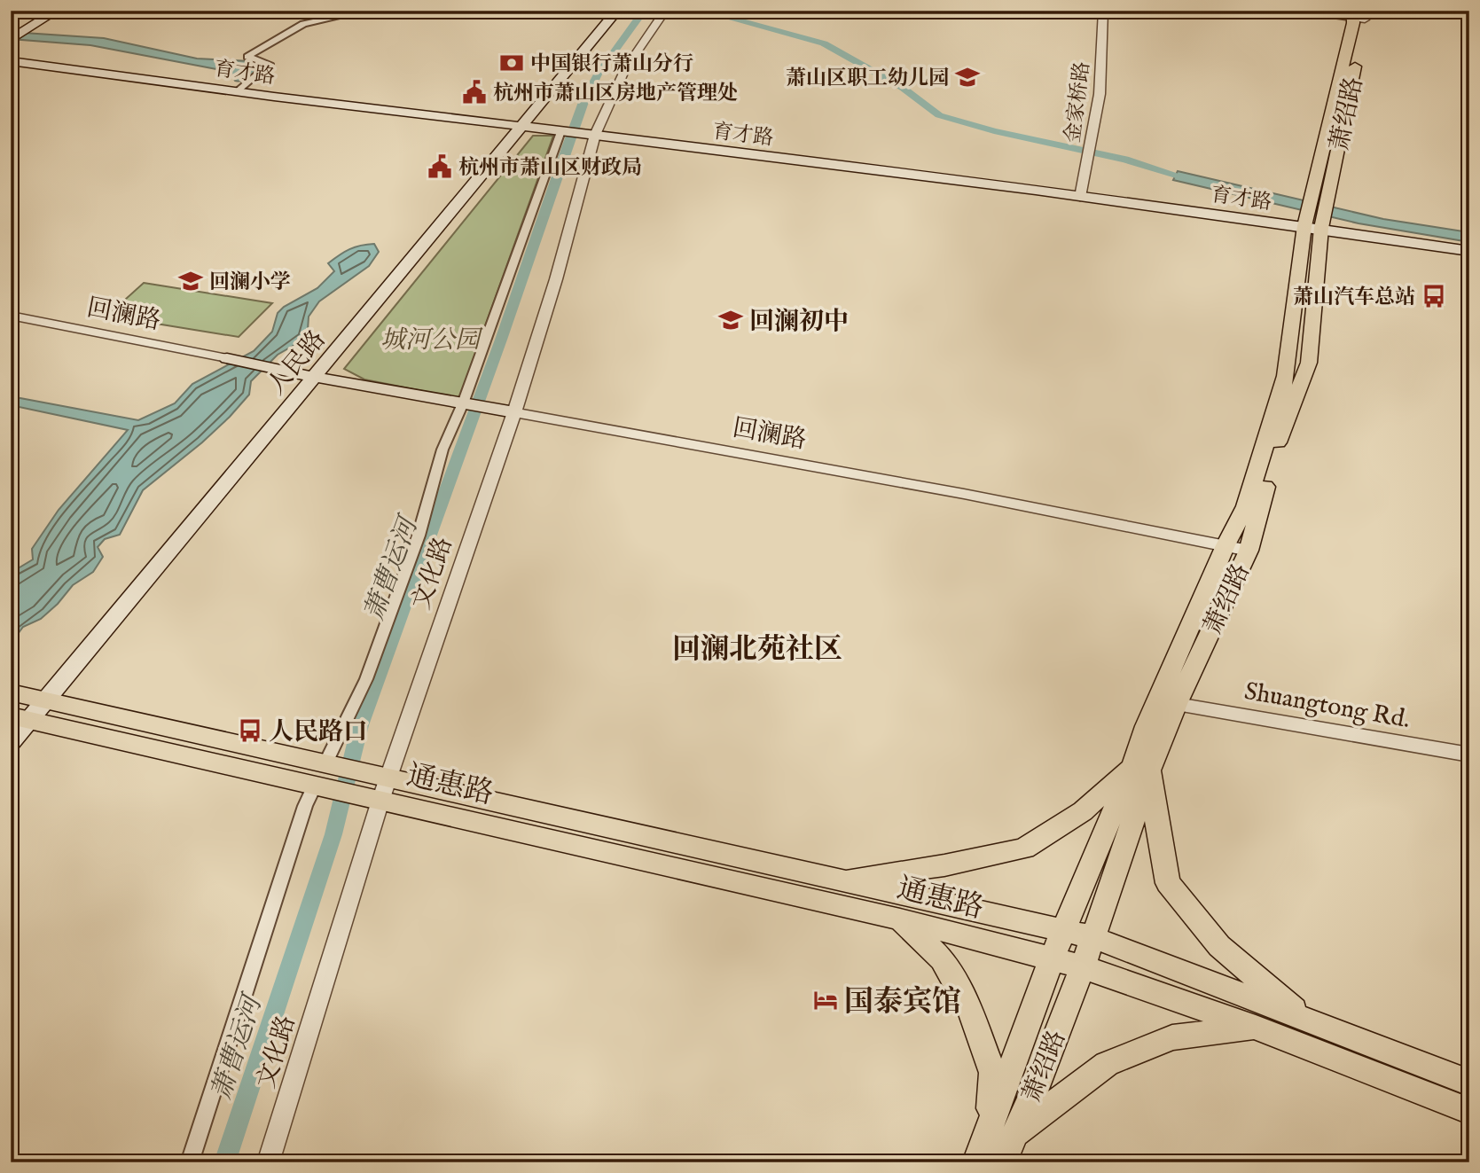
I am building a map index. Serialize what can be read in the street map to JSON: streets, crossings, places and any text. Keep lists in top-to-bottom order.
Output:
{
  "streets": {
    "main road": [
      "育才路",
      "萧绍路",
      "回澜路",
      "人民路",
      "通惠路"
    ],
    "street": ["金家桥路", "文化路", "Shuangtong Rd."]
  },
  "crossings": [
    ["育才路", "金家桥路"],
    ["育才路", "萧绍路"],
    ["育才路", "人民路"],
    ["育才路", "文化路"],
    ["萧绍路", "回澜路"],
    ["萧绍路", "Shuangtong Rd."],
    ["萧绍路", "通惠路"],
    ["回澜路", "人民路"],
    ["回澜路", "文化路"],
    ["文化路", "通惠路"]
  ],
  "districts": ["回澜北苑社区"],
  "water": ["萧曹运河"],
  "parks": ["城河公园"],
  "places": {
    "bank": ["中国银行萧山分行"],
    "school or university": ["萧山区职工幼儿园", "回澜小学", "回澜初中"],
    "public building": ["杭州市萧山区房地产管理处", "杭州市萧山区财政局"],
    "bus stop": ["萧山汽车总站", "人民路口"],
    "hotel": ["国泰宾馆"]
  }
}
